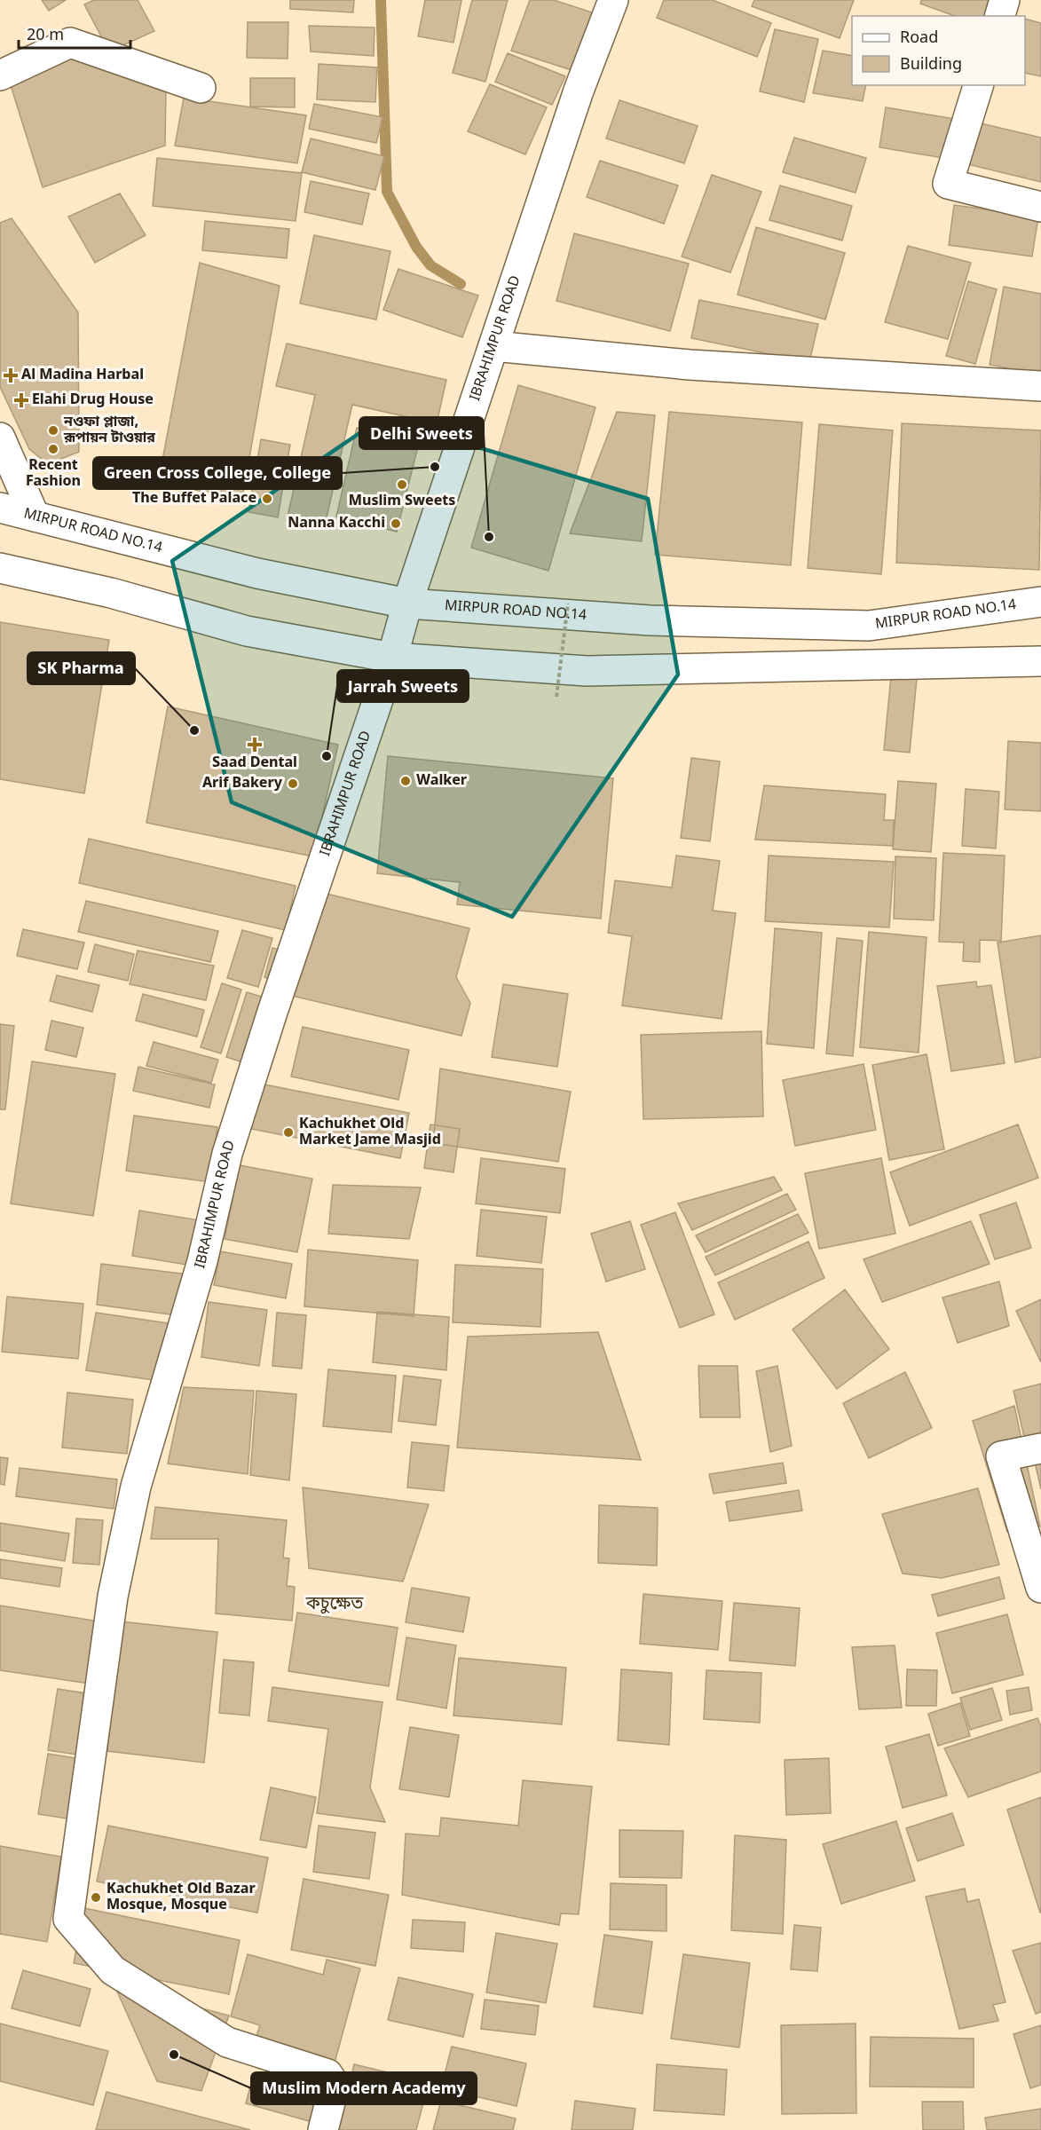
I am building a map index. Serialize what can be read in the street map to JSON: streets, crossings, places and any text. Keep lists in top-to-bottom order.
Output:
{
  "streets": {
    "street": ["IBRAHIMPUR ROAD", "MIRPUR ROAD NO.14"]
  },
  "crossings": [
    ["IBRAHIMPUR ROAD", "MIRPUR ROAD NO.14"]
  ],
  "districts": ["কচুক্ষেত"],
  "places": {
    "health": ["Al Madina Harbal", "Elahi Drug House", "Saad Dental"],
    "other": [
      "নওফা প্লাজা, রূপায়ন টাওয়ার",
      "Recent Fashion",
      "Green Cross College, College",
      "Muslim Sweets",
      "The Buffet Palace",
      "Nanna Kacchi",
      "Delhi Sweets",
      "SK Pharma",
      "Jarrah Sweets",
      "Walker",
      "Arif Bakery",
      "Kachukhet Old Market Jame Masjid",
      "Kachukhet Old Bazar Mosque, Mosque",
      "Muslim Modern Academy"
    ]
  },
  "legend": ["Road", "Building"],
  "scale_bar": "20 m"
}
